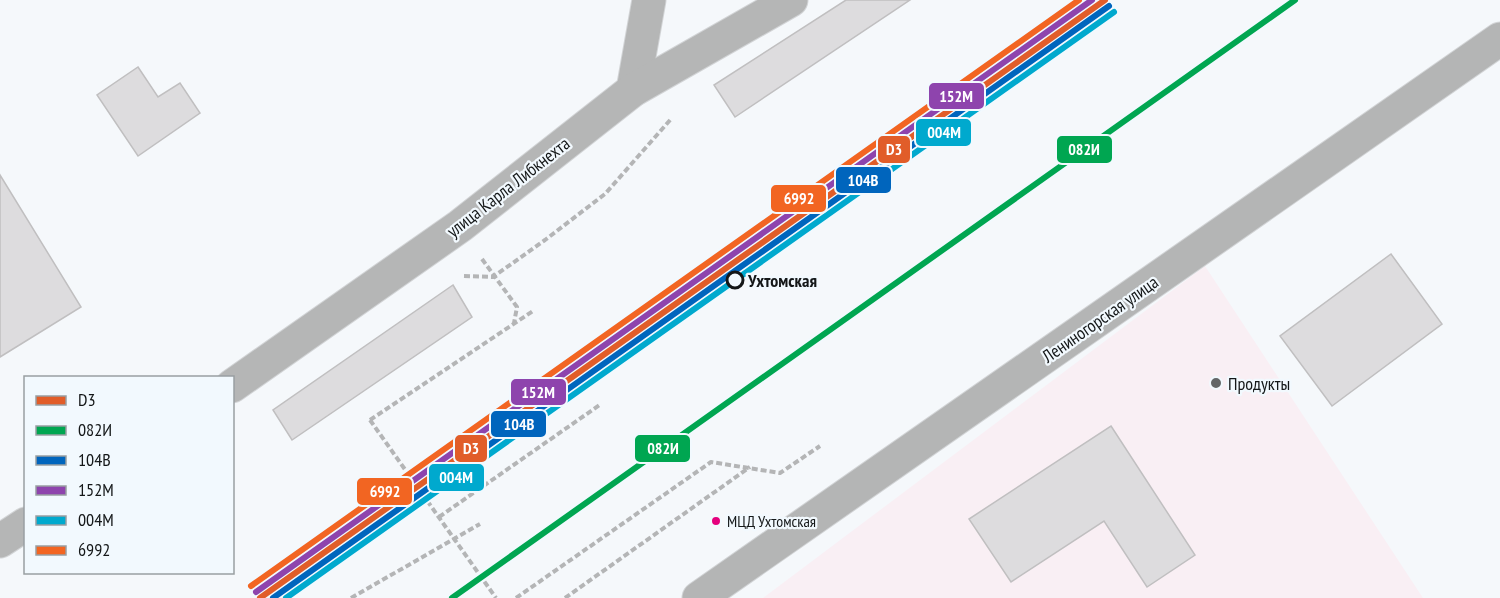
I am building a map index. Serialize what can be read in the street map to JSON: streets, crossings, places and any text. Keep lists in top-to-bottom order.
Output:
{
  "streets": {
    "street": ["улица Карла Либкнехта", "Лениногорская улица"]
  },
  "places": ["Ухтомская", "Продукты", "МЦД Ухтомская"],
  "lines": [
    "transit line D3",
    "transit line 082И",
    "transit line 152М",
    "transit line 6992",
    "transit line 104В",
    "transit line 004М"
  ],
  "legend": [
    "D3",
    "082И",
    "104В",
    "152М",
    "004М",
    "6992"
  ]
}
